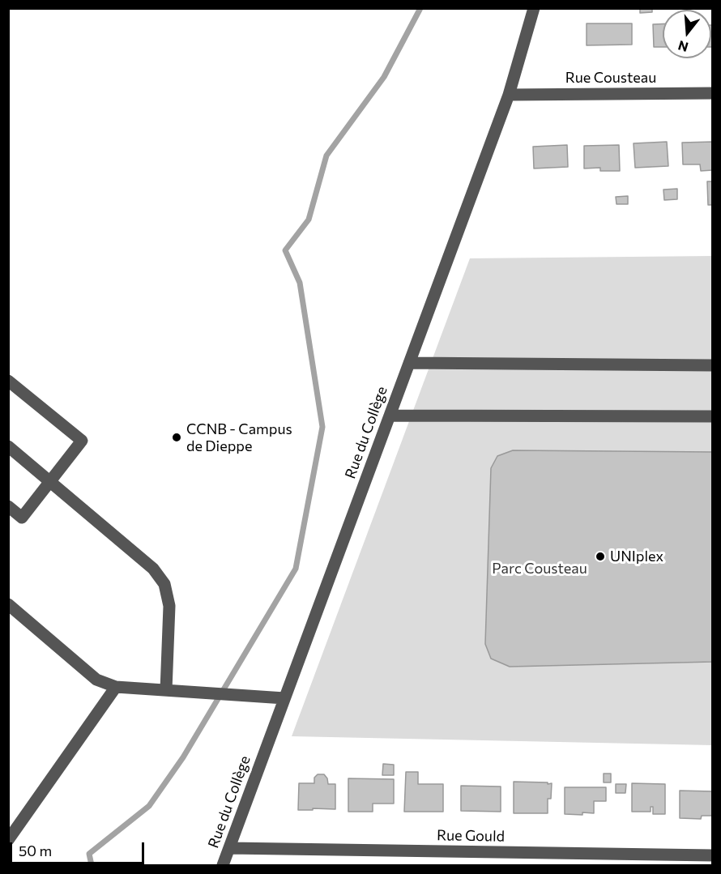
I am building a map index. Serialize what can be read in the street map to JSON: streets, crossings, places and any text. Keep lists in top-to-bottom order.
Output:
{
  "streets": {
    "street": ["Rue Cousteau", "Rue du Collège", "Rue Gould"]
  },
  "crossings": [
    ["Rue Cousteau", "Rue du Collège"],
    ["Rue du Collège", "Rue Gould"]
  ],
  "parks": ["Parc Cousteau"],
  "places": ["CCNB - Campus de Dieppe", "UNIplex"],
  "scale_bar": "50 m",
  "north": "bottom"
}
